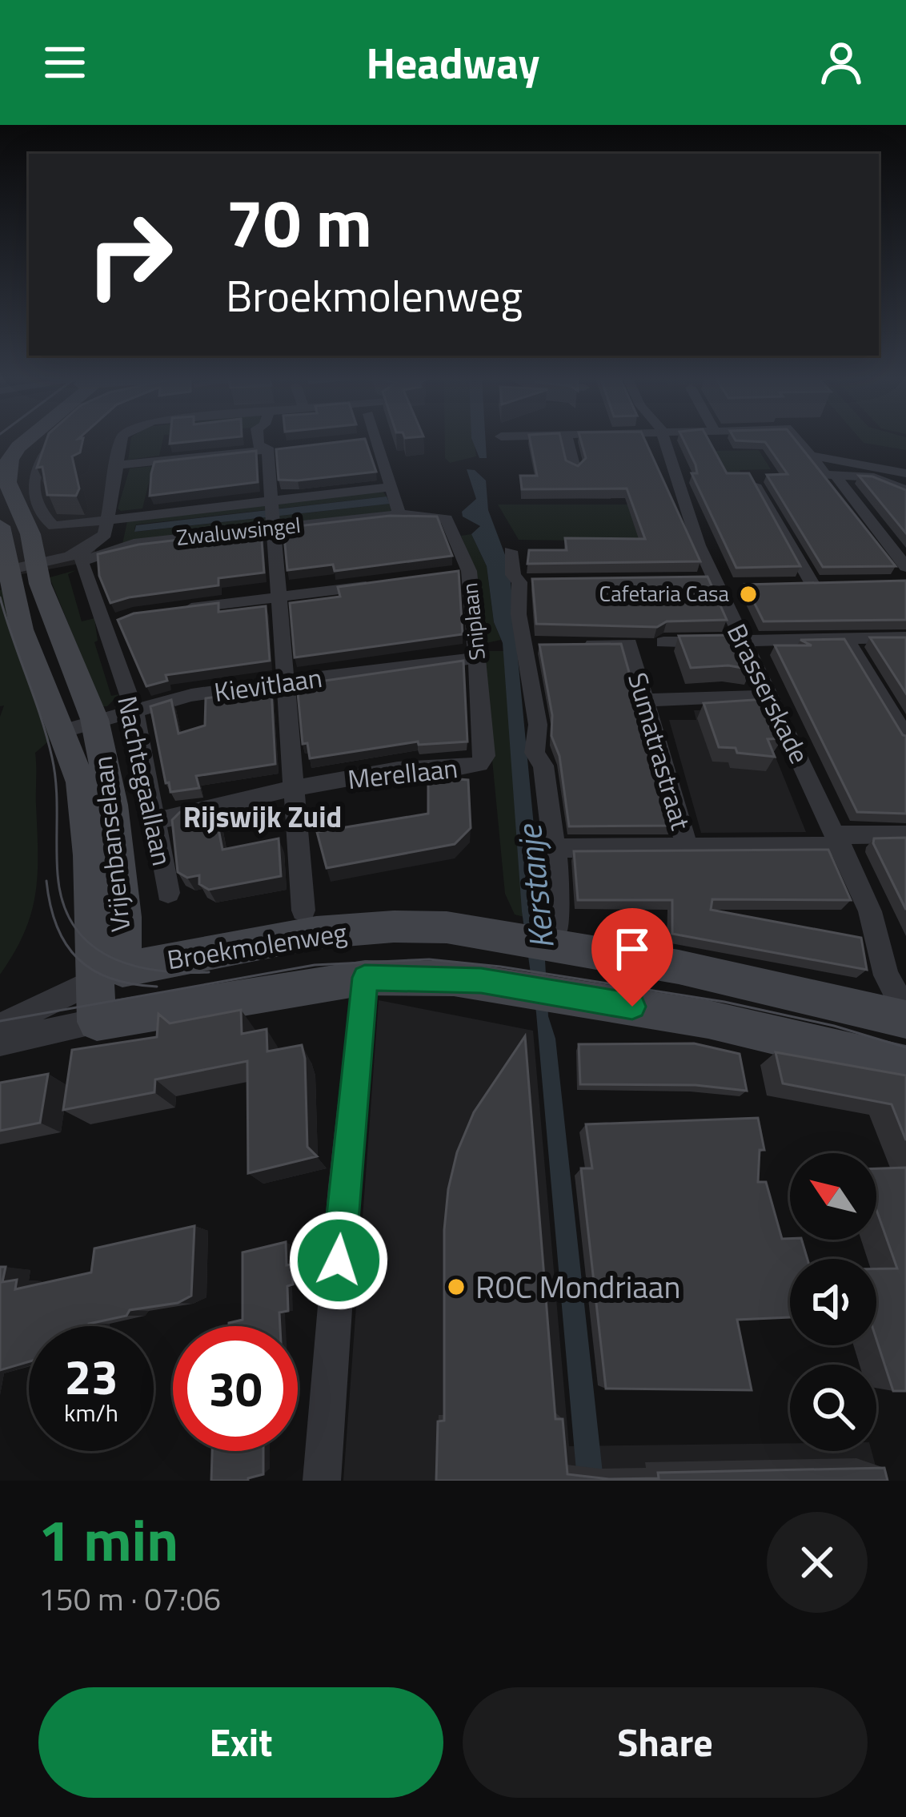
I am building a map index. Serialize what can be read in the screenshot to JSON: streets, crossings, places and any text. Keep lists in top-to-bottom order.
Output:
{
  "streets": {
    "main road": ["Vrijenbanselaan", "Broekmolenweg"],
    "street": [
      "Zwaluwsingel",
      "Sniplaan",
      "Kievitlaan",
      "Brasserskade",
      "Sumatrastraat",
      "Merellaan",
      "Nachtegaallaan"
    ]
  },
  "crossings": [
    ["Zwaluwsingel", "Sniplaan"],
    ["Zwaluwsingel", "Nachtegaallaan"],
    ["Zwaluwsingel", "Vrijenbanselaan"],
    ["Sniplaan", "Kievitlaan"],
    ["Sniplaan", "Merellaan"],
    ["Kievitlaan", "Nachtegaallaan"],
    ["Kievitlaan", "Vrijenbanselaan"],
    ["Brasserskade", "Sumatrastraat"],
    ["Merellaan", "Nachtegaallaan"],
    ["Vrijenbanselaan", "Broekmolenweg"]
  ],
  "districts": ["Rijswijk Zuid"],
  "water": ["Kerstanje"],
  "places": ["Cafetaria Casa", "ROC Mondriaan"],
  "north": "top left",
  "page": {
    "header": "Headway",
    "turn": ["70 m", "Broekmolenweg"],
    "speed": "23 km/h",
    "limit": "30",
    "heading": ["1 min", "150 m · 07:06"],
    "buttons": ["Exit", "Share"]
  }
}
